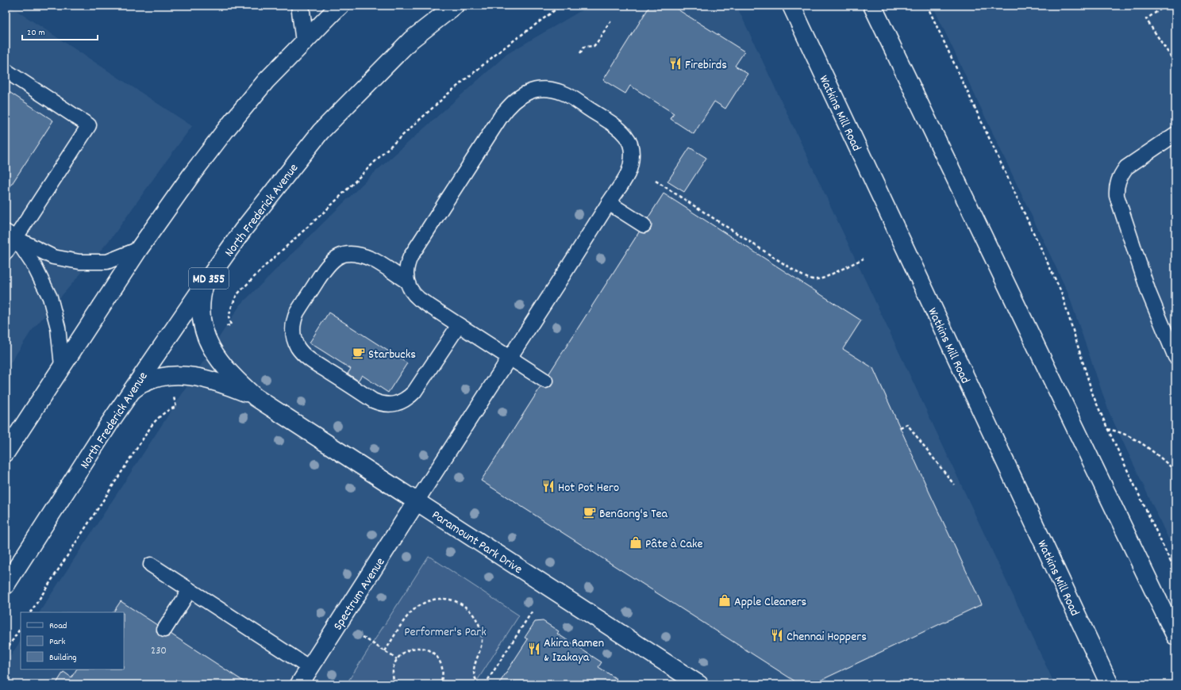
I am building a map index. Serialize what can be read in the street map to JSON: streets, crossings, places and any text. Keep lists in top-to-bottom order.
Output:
{
  "streets": {
    "main road": [
      "Watkins Mill Road",
      "North Frederick Avenue",
      "MD 355",
      "Paramount Park Drive",
      "Spectrum Avenue"
    ]
  },
  "crossings": [
    ["North Frederick Avenue", "Paramount Park Drive"],
    ["Paramount Park Drive", "Spectrum Avenue"]
  ],
  "parks": ["Performer's Park"],
  "places": {
    "restaurant": [
      "Firebirds",
      "Hot Pot Hero",
      "Chennai Hoppers",
      "Akira Ramen & Izakaya"
    ],
    "cafe": ["Starbucks", "BenGong's Tea"],
    "shop": ["Pâte à Cake", "Apple Cleaners"]
  },
  "house_numbers": ["230"],
  "legend": ["Road", "Park", "Building"],
  "scale_bar": "20 m"
}
